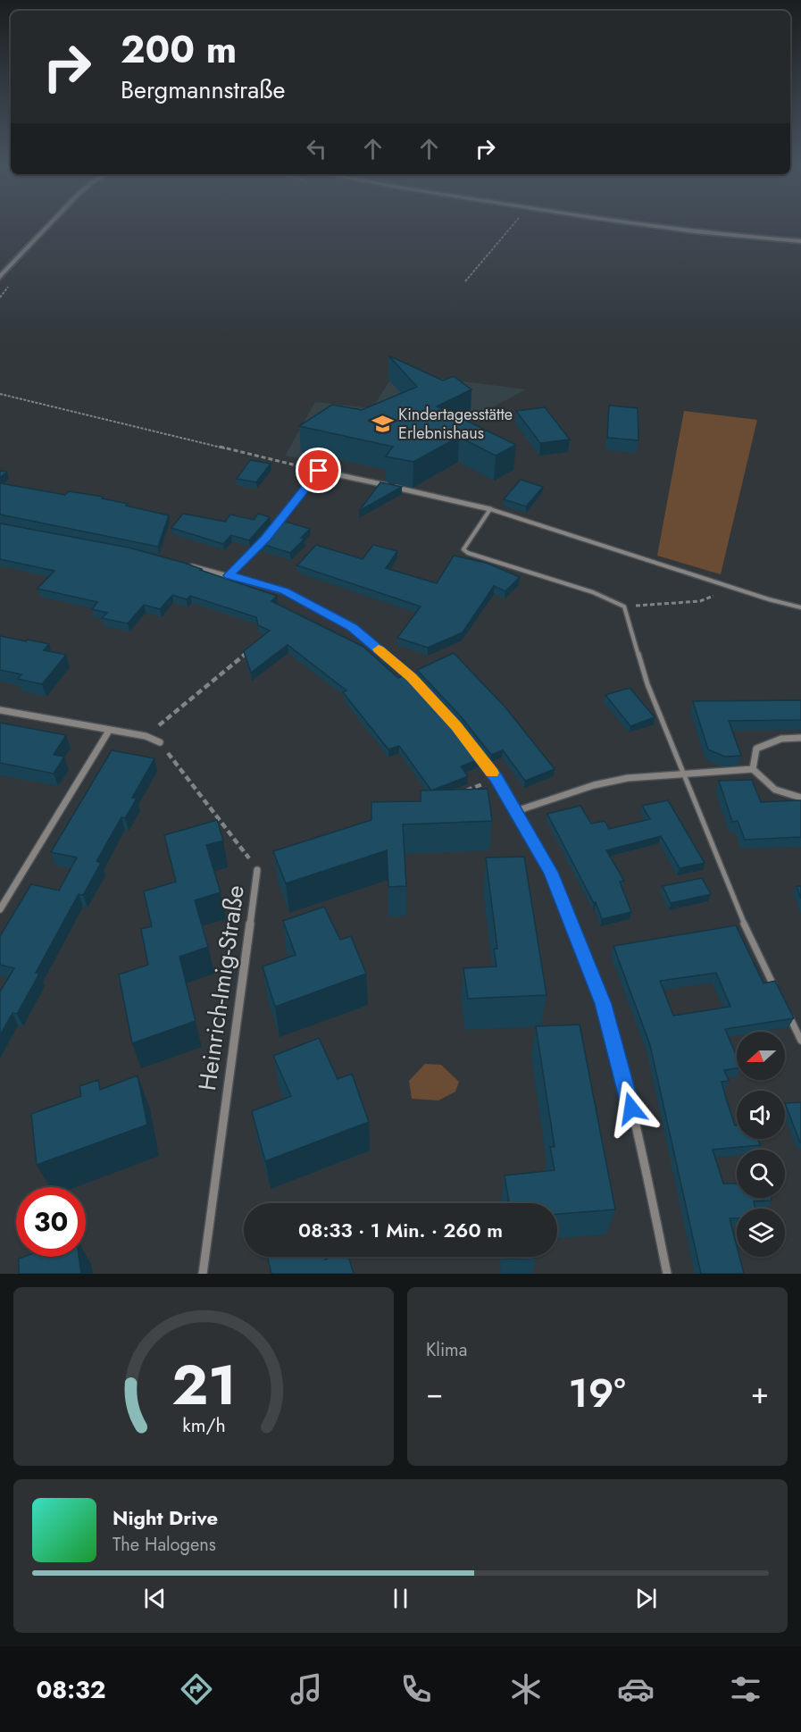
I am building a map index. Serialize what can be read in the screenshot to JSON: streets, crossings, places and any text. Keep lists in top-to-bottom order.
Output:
{
  "streets": {
    "street": ["Heinrich-Imig-Straße"]
  },
  "places": {
    "school or university": ["Kindertagesstätte Erlebnishaus"]
  },
  "north": "left",
  "page": {
    "turn": ["200 m", "Bergmannstraße"],
    "limit": "30",
    "trip": "08:33 · 1 Min. · 260 m",
    "tile": "Klima",
    "heat": ["−", "19°", "+"],
    "song": ["Night Drive", "The Halogens"],
    "tabs": "08:32",
    "gauge": ["21", "km/h"]
  }
}
